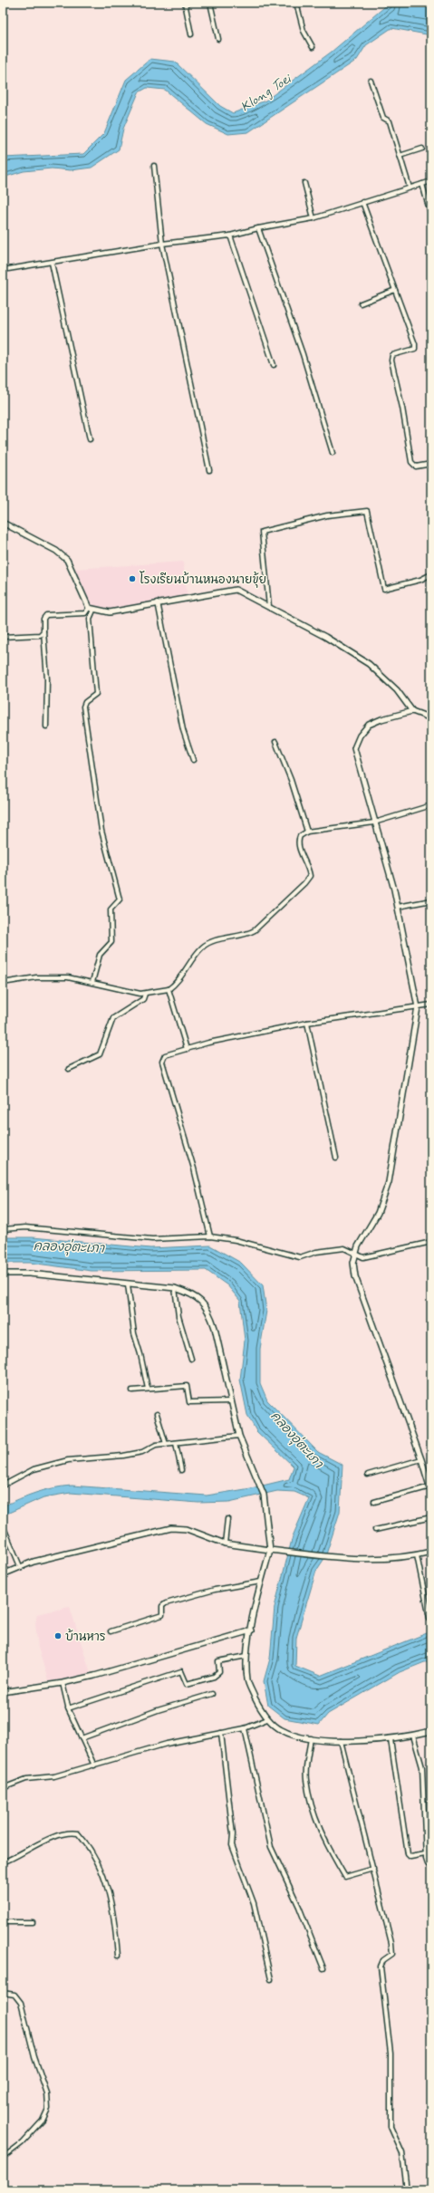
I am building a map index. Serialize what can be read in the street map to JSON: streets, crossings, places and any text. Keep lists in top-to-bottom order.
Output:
{
  "water": ["Klong Toei", "คลองอุ่ตะเภา"],
  "places": ["โรงเรียนบ้านหนองนายขุ้ย", "บ้านหาร"]
}
